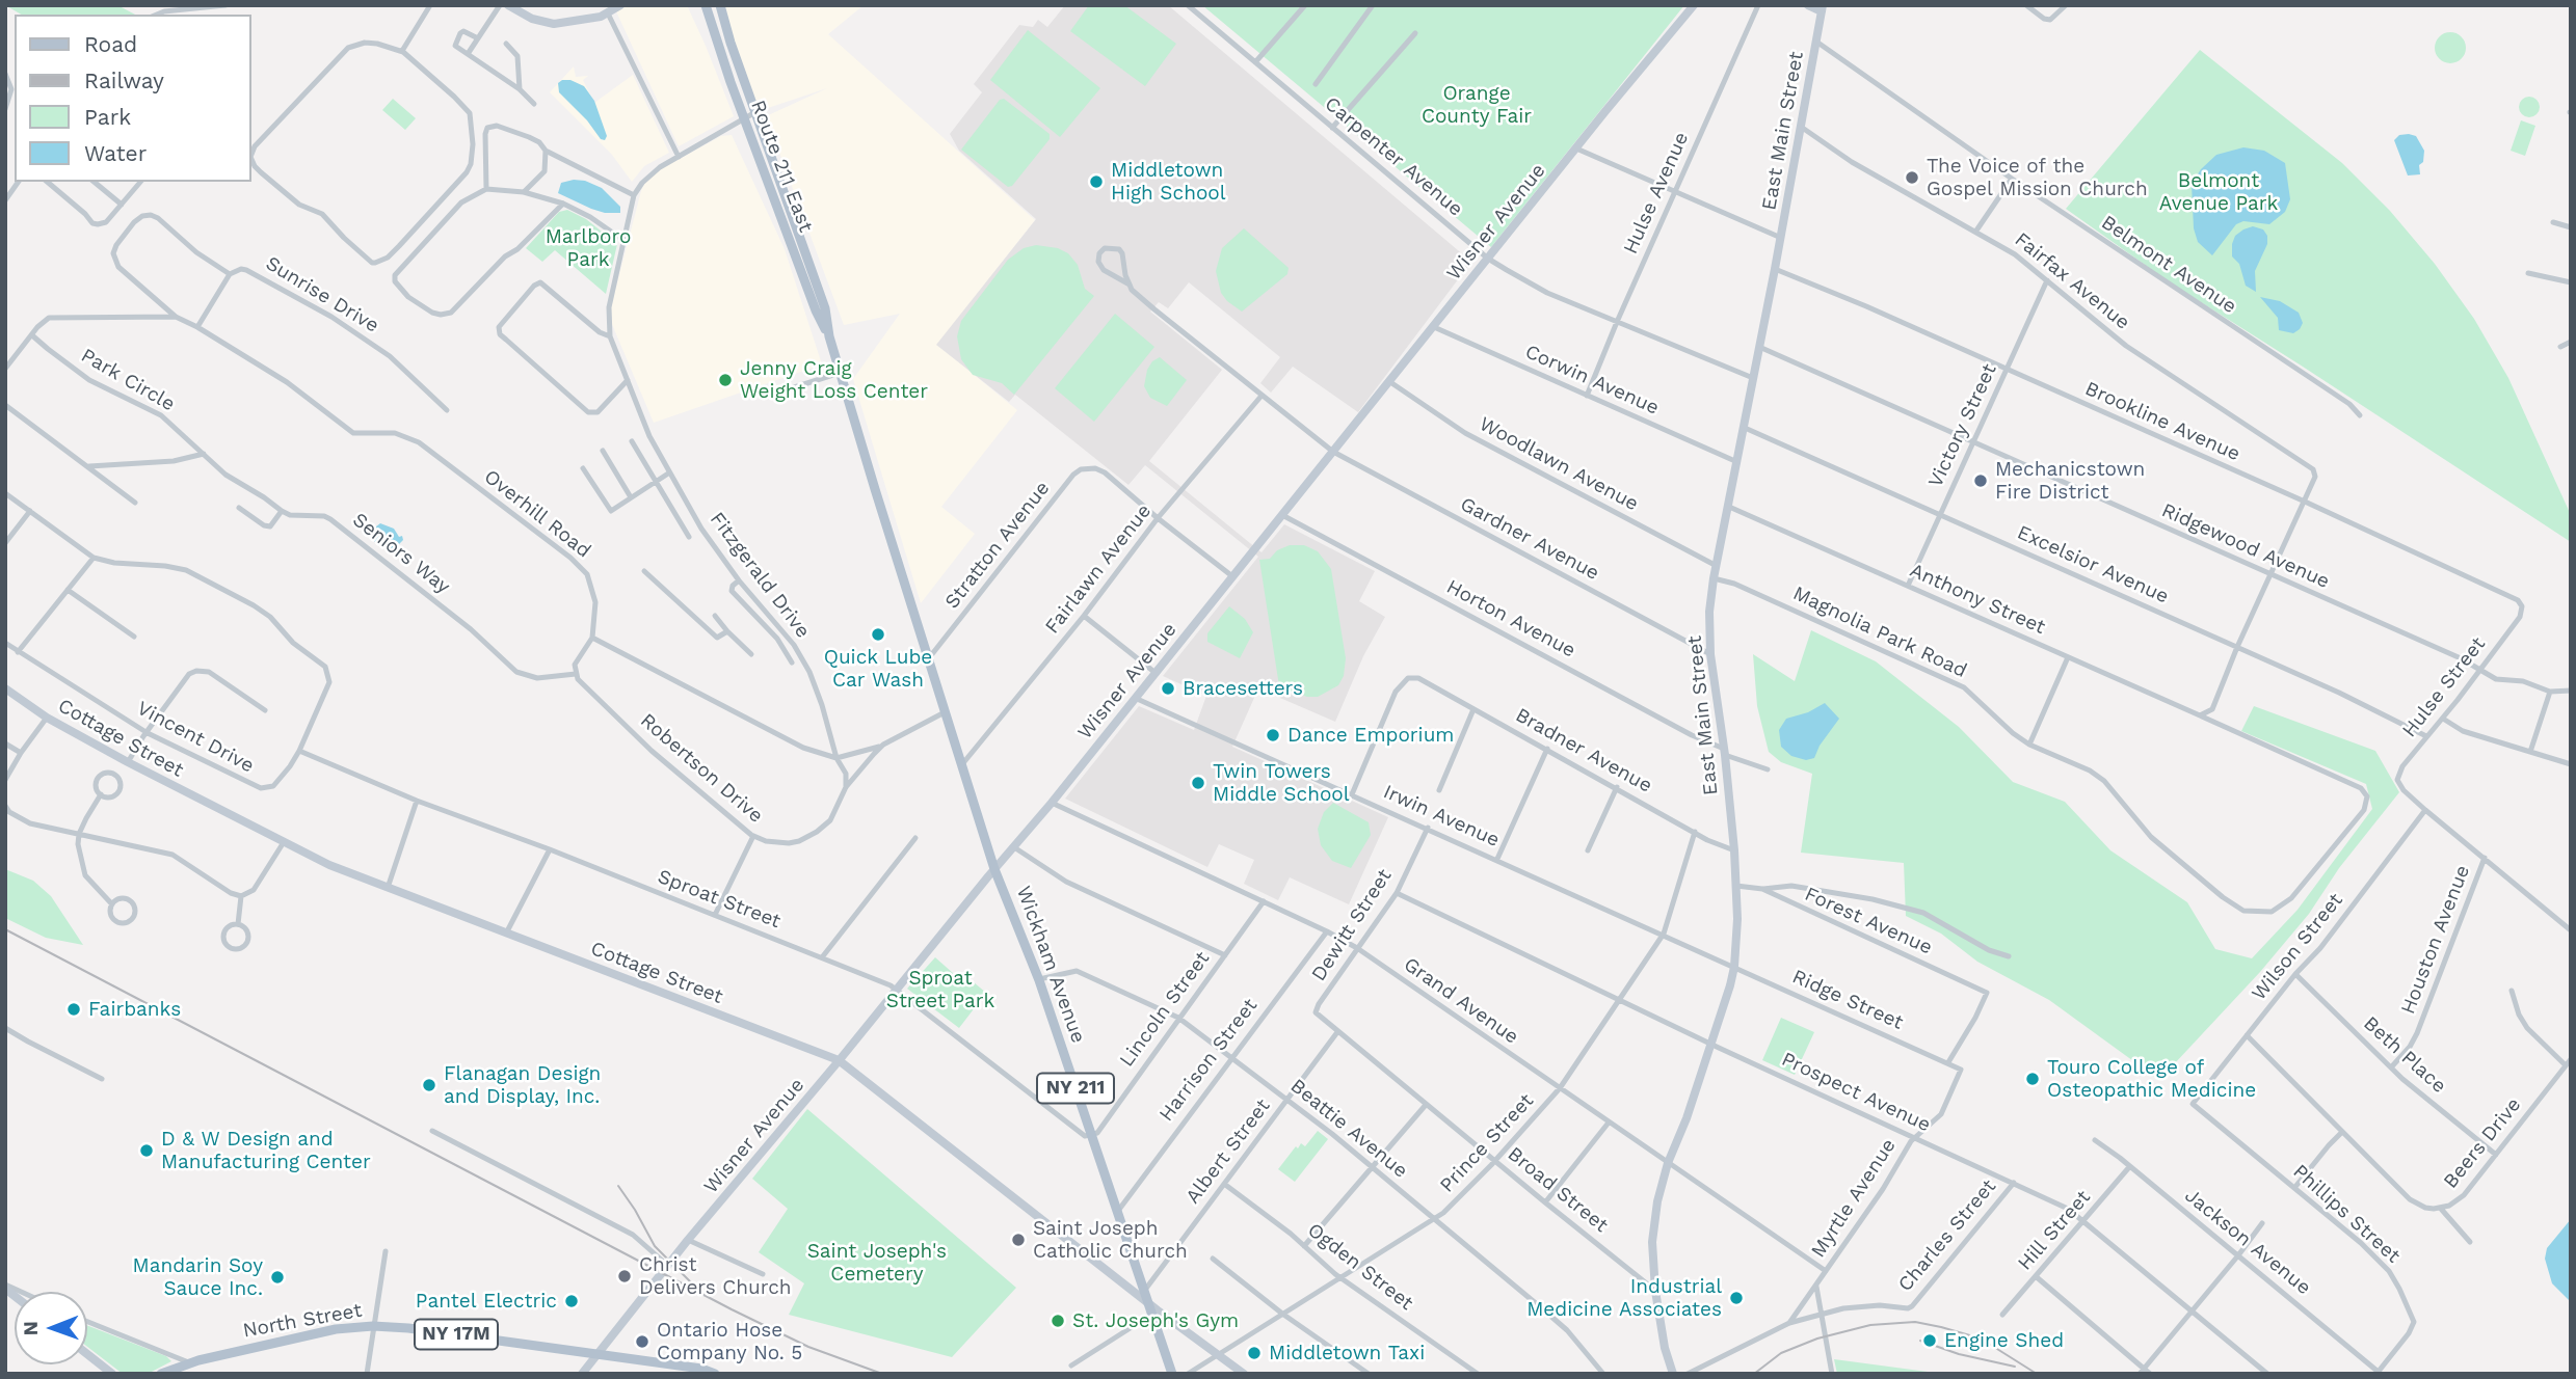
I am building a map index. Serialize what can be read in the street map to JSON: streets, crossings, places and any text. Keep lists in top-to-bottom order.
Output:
{
  "streets": {
    "main road": [
      "Route 211 East",
      "Wickham Avenue",
      "NY 211",
      "North Street",
      "NY 17M"
    ],
    "street": [
      "East Main Street",
      "Carpenter Avenue",
      "Hulse Avenue",
      "Wisner Avenue",
      "Belmont Avenue",
      "Fairfax Avenue",
      "Sunrise Drive",
      "Park Circle",
      "Corwin Avenue",
      "Brookline Avenue",
      "Victory Street",
      "Woodlawn Avenue",
      "Overhill Road",
      "Gardner Avenue",
      "Stratton Avenue",
      "Ridgewood Avenue",
      "Seniors Way",
      "Excelsior Avenue",
      "Fairlawn Avenue",
      "Fitzgerald Drive",
      "Anthony Street",
      "Horton Avenue",
      "Magnolia Park Road",
      "Hulse Street",
      "Vincent Drive",
      "Cottage Street",
      "Bradner Avenue",
      "Robertson Drive",
      "Irwin Avenue",
      "Sproat Street",
      "Forest Avenue",
      "Dewitt Street",
      "Houston Avenue",
      "Wilson Street",
      "Ridge Street",
      "Grand Avenue",
      "Lincoln Street",
      "Beth Place",
      "Harrison Street",
      "Prospect Avenue",
      "Beattie Avenue",
      "Prince Street",
      "Beers Drive",
      "Albert Street",
      "Broad Street",
      "Myrtle Avenue",
      "Phillips Street",
      "Hill Street",
      "Charles Street",
      "Jackson Avenue",
      "Ogden Street"
    ]
  },
  "crossings": [
    ["East Main Street", "Carpenter Avenue"],
    ["East Main Street", "Belmont Avenue"],
    ["East Main Street", "Fairfax Avenue"],
    ["East Main Street", "Corwin Avenue"],
    ["East Main Street", "Brookline Avenue"],
    ["East Main Street", "Woodlawn Avenue"],
    ["East Main Street", "Gardner Avenue"],
    ["East Main Street", "Ridgewood Avenue"],
    ["East Main Street", "Excelsior Avenue"],
    ["East Main Street", "Anthony Street"],
    ["East Main Street", "Horton Avenue"],
    ["East Main Street", "Magnolia Park Road"],
    ["East Main Street", "Bradner Avenue"],
    ["East Main Street", "Irwin Avenue"],
    ["East Main Street", "Forest Avenue"],
    ["East Main Street", "Ridge Street"],
    ["East Main Street", "Grand Avenue"],
    ["East Main Street", "Prospect Avenue"],
    ["East Main Street", "Broad Street"],
    ["Carpenter Avenue", "Hulse Avenue"],
    ["Carpenter Avenue", "Wisner Avenue"],
    ["Route 211 East", "Stratton Avenue"],
    ["Route 211 East", "Wickham Avenue"],
    ["Hulse Avenue", "Corwin Avenue"],
    ["Wisner Avenue", "Corwin Avenue"],
    ["Wisner Avenue", "Woodlawn Avenue"],
    ["Wisner Avenue", "Gardner Avenue"],
    ["Wisner Avenue", "Horton Avenue"],
    ["Wisner Avenue", "Cottage Street"],
    ["Wisner Avenue", "Irwin Avenue"],
    ["Wisner Avenue", "Sproat Street"],
    ["Wisner Avenue", "Wickham Avenue"],
    ["Wisner Avenue", "Grand Avenue"],
    ["Wisner Avenue", "North Street"],
    ["Fairfax Avenue", "Brookline Avenue"],
    ["Fairfax Avenue", "Victory Street"],
    ["Sunrise Drive", "Overhill Road"],
    ["Park Circle", "Seniors Way"],
    ["Brookline Avenue", "Victory Street"],
    ["Brookline Avenue", "Hulse Street"],
    ["Victory Street", "Ridgewood Avenue"],
    ["Victory Street", "Excelsior Avenue"],
    ["Victory Street", "Anthony Street"],
    ["Gardner Avenue", "Fairlawn Avenue"],
    ["Stratton Avenue", "Fairlawn Avenue"],
    ["Stratton Avenue", "Wickham Avenue"],
    ["Ridgewood Avenue", "Hulse Street"],
    ["Seniors Way", "Robertson Drive"],
    ["Excelsior Avenue", "Hulse Street"],
    ["Fairlawn Avenue", "Wickham Avenue"],
    ["Fitzgerald Drive", "Robertson Drive"],
    ["Anthony Street", "Magnolia Park Road"],
    ["Hulse Street", "Houston Avenue"],
    ["Vincent Drive", "Sproat Street"],
    ["Cottage Street", "Wickham Avenue"],
    ["Cottage Street", "Prince Street"],
    ["Bradner Avenue", "Irwin Avenue"],
    ["Bradner Avenue", "Prince Street"],
    ["Robertson Drive", "Wickham Avenue"],
    ["Irwin Avenue", "Dewitt Street"],
    ["Irwin Avenue", "Ridge Street"],
    ["Irwin Avenue", "Prince Street"],
    ["Sproat Street", "Wickham Avenue"],
    ["Sproat Street", "Lincoln Street"],
    ["Forest Avenue", "Ridge Street"],
    ["Forest Avenue", "Myrtle Avenue"],
    ["Dewitt Street", "Grand Avenue"],
    ["Dewitt Street", "Prospect Avenue"],
    ["Dewitt Street", "Albert Street"],
    ["Dewitt Street", "Broad Street"],
    ["Houston Avenue", "Wilson Street"],
    ["Houston Avenue", "Beth Place"],
    ["Wilson Street", "Beth Place"],
    ["Wilson Street", "Phillips Street"],
    ["Wickham Avenue", "Lincoln Street"],
    ["Wickham Avenue", "Harrison Street"],
    ["Wickham Avenue", "Beattie Avenue"],
    ["Wickham Avenue", "Albert Street"],
    ["Ridge Street", "Myrtle Avenue"],
    ["Grand Avenue", "Lincoln Street"],
    ["Grand Avenue", "Harrison Street"],
    ["Grand Avenue", "Prince Street"],
    ["Grand Avenue", "Myrtle Avenue"],
    ["Lincoln Street", "Beattie Avenue"],
    ["Beth Place", "Beers Drive"],
    ["Harrison Street", "Beattie Avenue"],
    ["Prospect Avenue", "Prince Street"],
    ["Prospect Avenue", "Myrtle Avenue"],
    ["Prospect Avenue", "Hill Street"],
    ["Prospect Avenue", "Charles Street"],
    ["Beattie Avenue", "Prince Street"],
    ["Beattie Avenue", "Albert Street"],
    ["Prince Street", "Broad Street"],
    ["Prince Street", "Ogden Street"],
    ["Albert Street", "Broad Street"],
    ["Albert Street", "Ogden Street"],
    ["Myrtle Avenue", "Charles Street"],
    ["Phillips Street", "Jackson Avenue"],
    ["Hill Street", "Jackson Avenue"],
    ["North Street", "NY 17M"]
  ],
  "parks": [
    "Orange County Fair",
    "Belmont Avenue Park",
    "Marlboro Park",
    "Sproat Street Park",
    "Saint Joseph's Cemetery"
  ],
  "places": [
    "The Voice of the Gospel Mission Church",
    "Middletown High School",
    "Jenny Craig Weight Loss Center",
    "Mechanicstown Fire District",
    "Quick Lube Car Wash",
    "Bracesetters",
    "Dance Emporium",
    "Twin Towers Middle School",
    "Fairbanks",
    "Touro College of Osteopathic Medicine",
    "Flanagan Design and Display, Inc.",
    "D & W Design and Manufacturing Center",
    "Saint Joseph Catholic Church",
    "Christ Delivers Church",
    "Mandarin Soy Sauce Inc.",
    "Industrial Medicine Associates",
    "Pantel Electric",
    "St. Joseph's Gym",
    "Engine Shed",
    "Ontario Hose Company No. 5",
    "Middletown Taxi"
  ],
  "legend": [
    "Road",
    "Railway",
    "Park",
    "Water"
  ],
  "north": "left"
}
